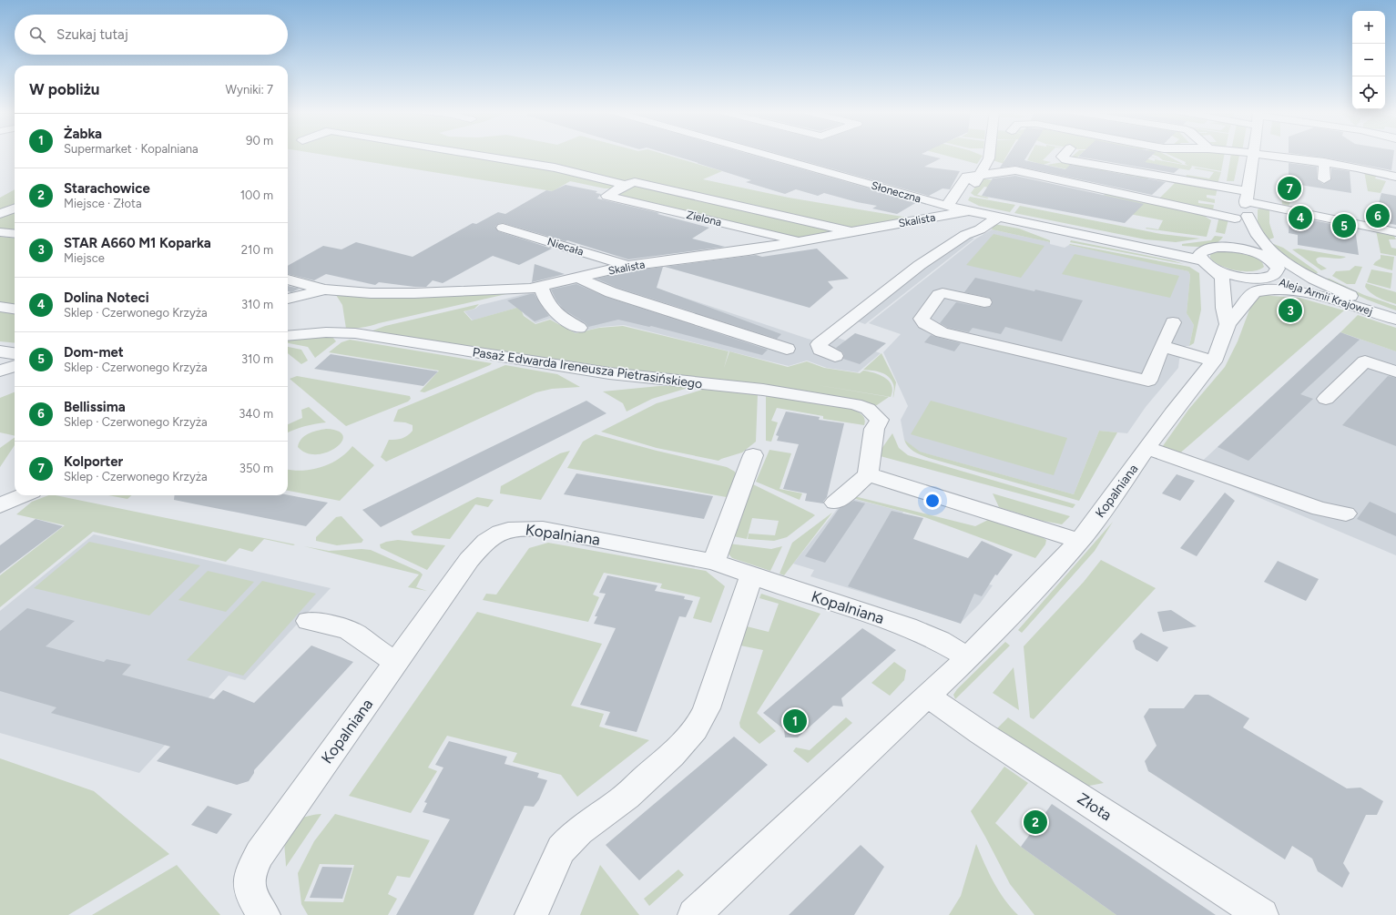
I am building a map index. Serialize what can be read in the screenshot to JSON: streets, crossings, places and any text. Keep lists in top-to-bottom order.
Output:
{
  "streets": {
    "street": [
      "Słoneczna",
      "Zielona",
      "Skalista",
      "Niecała",
      "Aleja Armii Krajowej",
      "Pasaż Edwarda Ireneusza Pietrasińskiego",
      "Kopalniana",
      "Złota"
    ]
  },
  "crossings": [
    ["Słoneczna", "Skalista"],
    ["Słoneczna", "Aleja Armii Krajowej"],
    ["Zielona", "Skalista"],
    ["Skalista", "Niecała"],
    ["Aleja Armii Krajowej", "Kopalniana"],
    ["Kopalniana", "Złota"]
  ],
  "page": {
    "map_buttons": ["+", "−"],
    "search": "Szukaj tutaj",
    "heading": ["W pobliżu", "Wyniki: 7"],
    "list": [
      {
        "mark": "1",
        "name": "Żabka",
        "note": "Supermarket · Kopalniana",
        "value": "90 m"
      },
      {
        "mark": "2",
        "name": "Starachowice",
        "note": "Miejsce · Złota",
        "value": "100 m"
      },
      {
        "mark": "3",
        "name": "STAR A660 M1 Koparka",
        "note": "Miejsce",
        "value": "210 m"
      },
      {
        "mark": "4",
        "name": "Dolina Noteci",
        "note": "Sklep · Czerwonego Krzyża",
        "value": "310 m"
      },
      {
        "mark": "5",
        "name": "Dom-met",
        "note": "Sklep · Czerwonego Krzyża",
        "value": "310 m"
      },
      {
        "mark": "6",
        "name": "Bellissima",
        "note": "Sklep · Czerwonego Krzyża",
        "value": "340 m"
      },
      {
        "mark": "7",
        "name": "Kolporter",
        "note": "Sklep · Czerwonego Krzyża",
        "value": "350 m"
      }
    ],
    "pins": [
      "7",
      "6",
      "4",
      "5",
      "3",
      "1",
      "2"
    ]
  }
}
